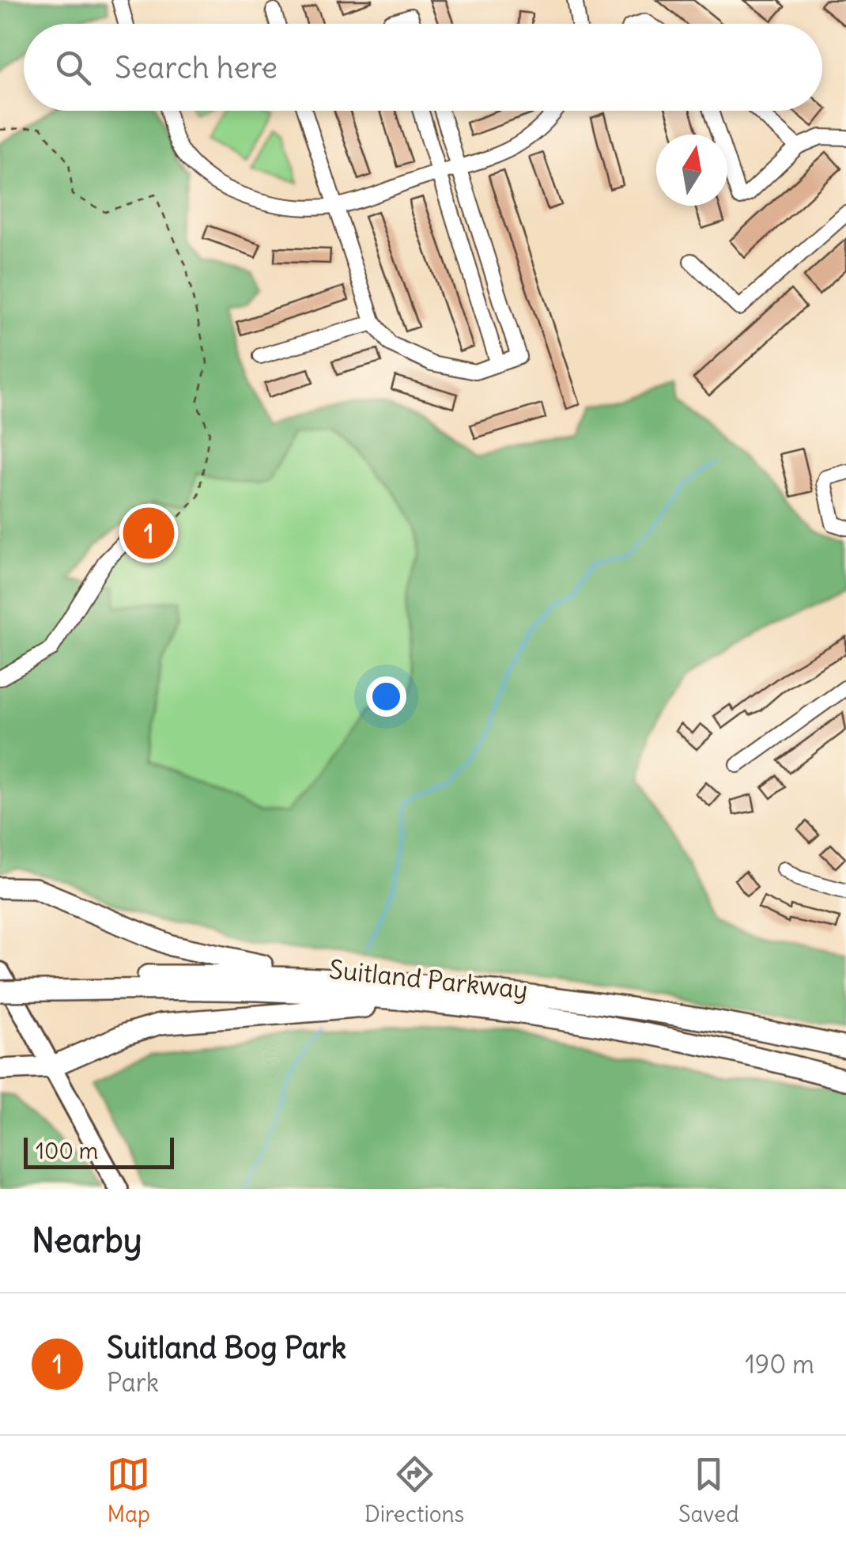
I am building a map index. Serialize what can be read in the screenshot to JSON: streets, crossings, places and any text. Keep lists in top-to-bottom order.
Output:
{
  "streets": {
    "highway": ["Suitland Parkway"]
  },
  "scale_bar": "100 m",
  "north": "top",
  "page": {
    "search": "Search here",
    "pins": "1",
    "scale": "100 m",
    "heading": "Nearby",
    "list": [
      {
        "mark": "1",
        "name": "Suitland Bog Park",
        "note": "Park",
        "value": "190 m"
      }
    ],
    "nav": ["Map", "Directions", "Saved"]
  }
}
